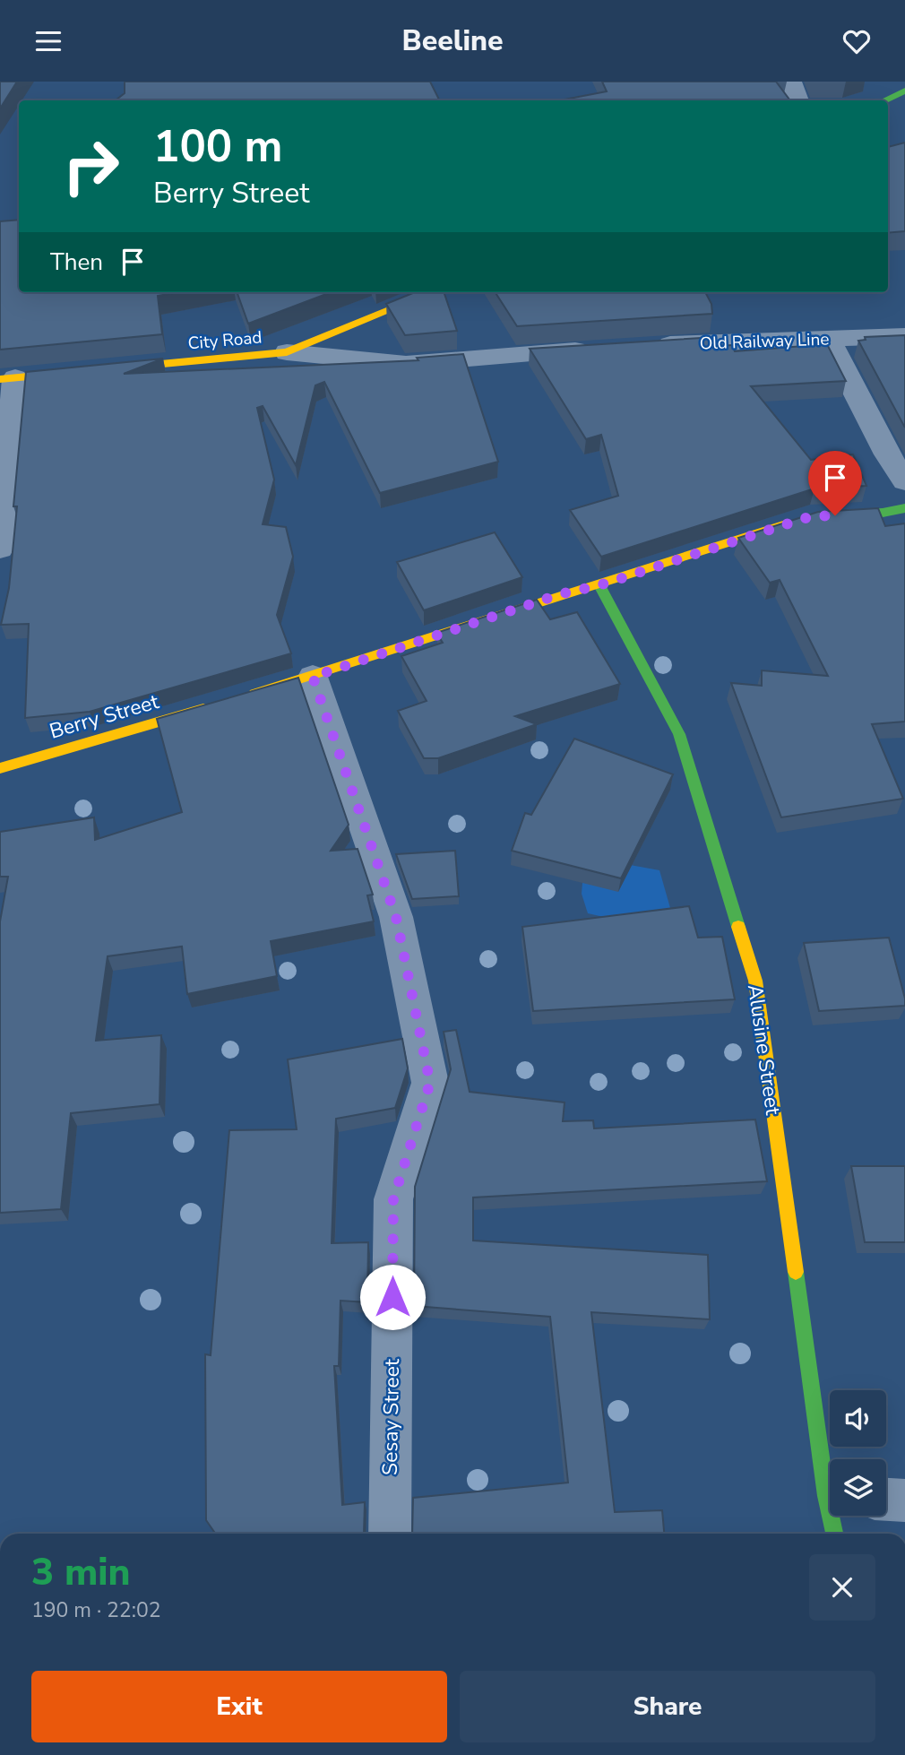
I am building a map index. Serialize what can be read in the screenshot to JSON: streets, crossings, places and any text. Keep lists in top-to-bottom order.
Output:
{
  "streets": {
    "street": [
      "City Road",
      "Old Railway Line",
      "Berry Street",
      "Alusine Street",
      "Sesay Street"
    ]
  },
  "page": {
    "header": "Beeline",
    "turn": ["100 m", "Berry Street"],
    "then": "Then",
    "heading": ["3 min", "190 m · 22:02"],
    "buttons": ["Exit", "Share"]
  }
}
